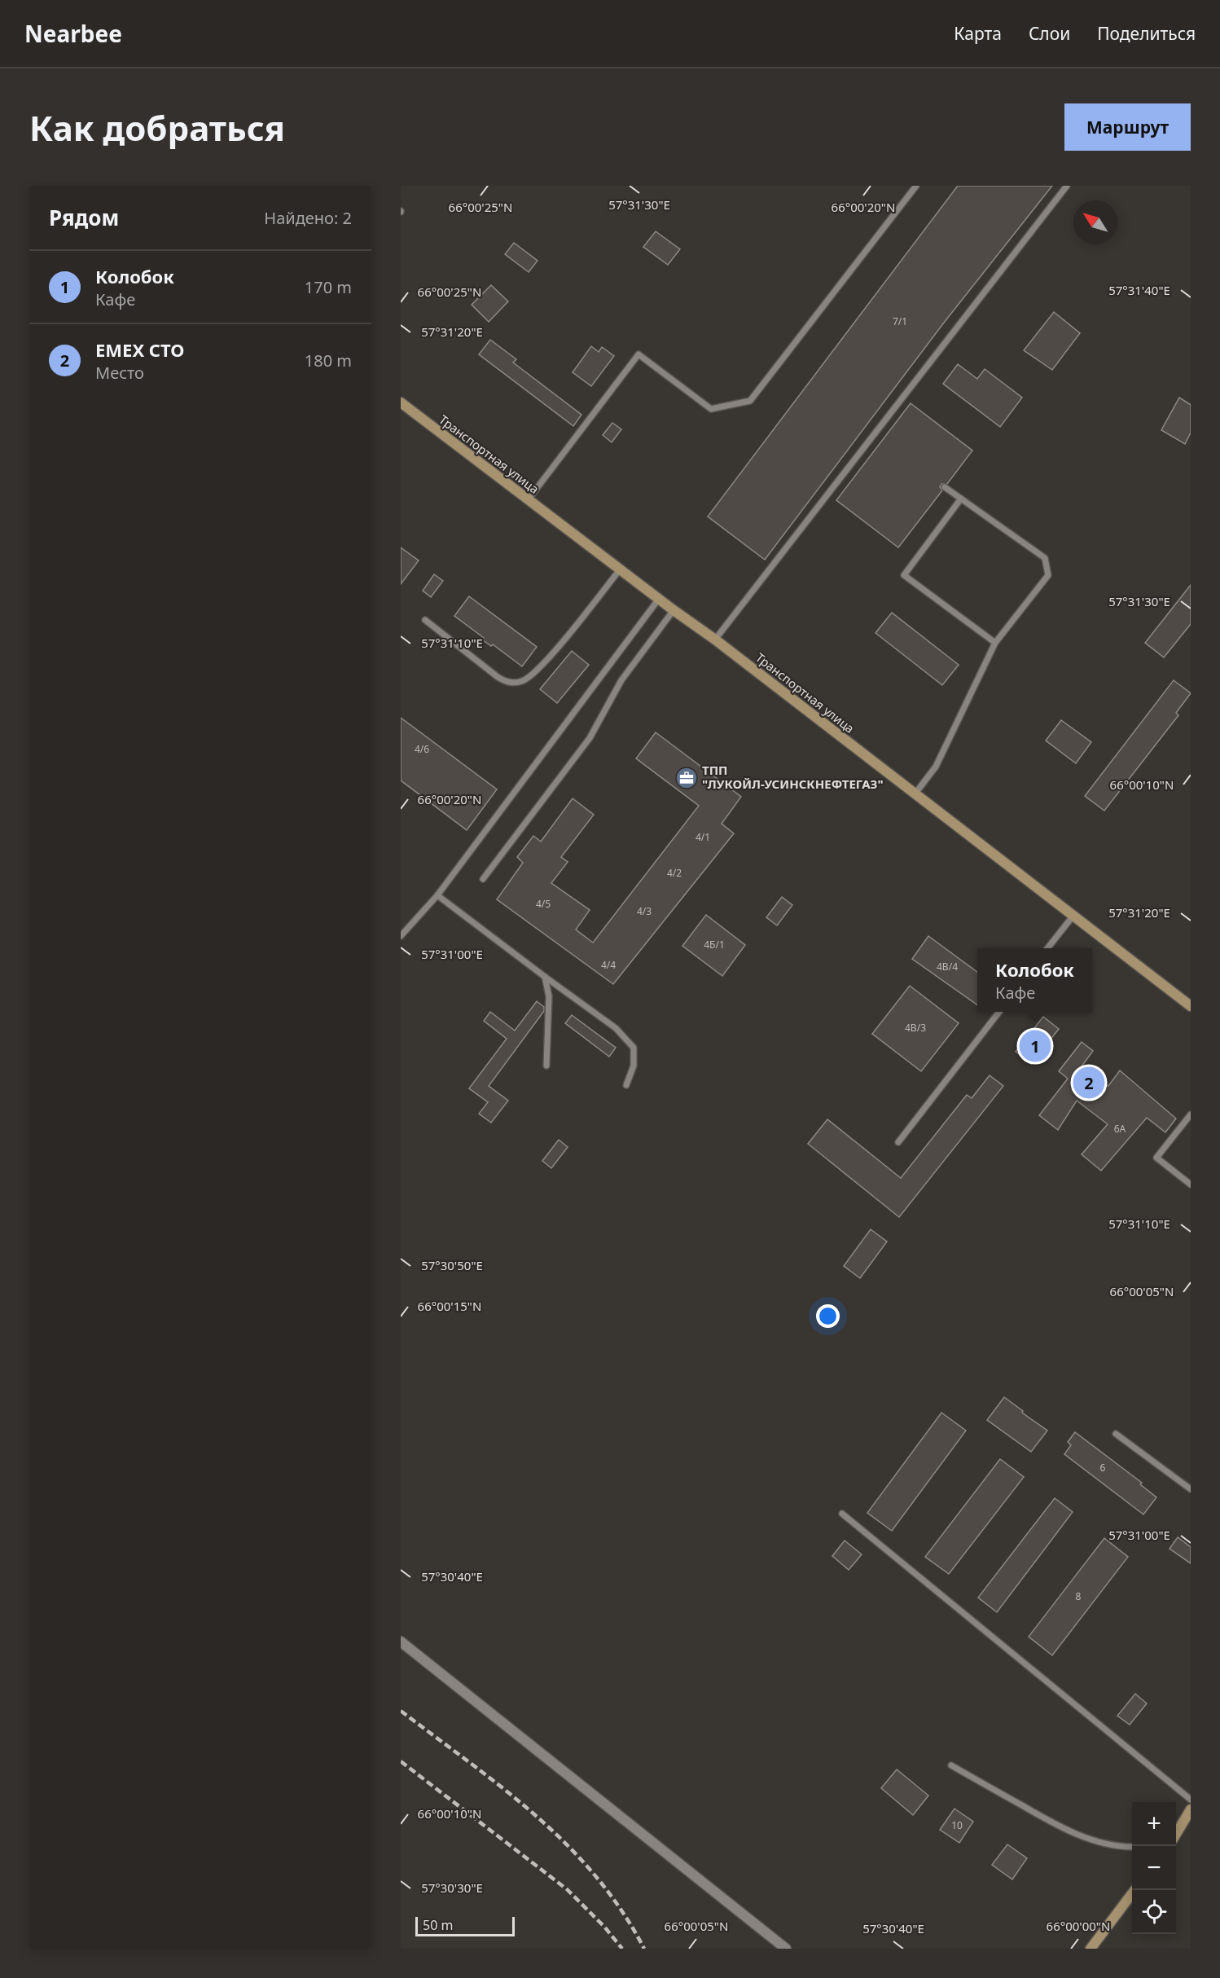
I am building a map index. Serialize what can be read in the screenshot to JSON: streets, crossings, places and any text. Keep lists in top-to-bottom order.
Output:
{
  "streets": {
    "street": ["Транспортная улица"]
  },
  "places": {
    "office": ["ТПП \"ЛУКОЙЛ-УСИНСКНЕФТЕГАЗ\""]
  },
  "house_numbers": [
    "7/1",
    "4/6",
    "4/1",
    "4/2",
    "4/5",
    "4/3",
    "4Б/1",
    "4/4",
    "4В/4",
    "4В/3",
    "6А",
    "6",
    "8",
    "10"
  ],
  "scale_bar": "50 m",
  "north": "top left",
  "page": {
    "header": "Nearbee",
    "nav": ["Карта", "Слои", "Поделиться"],
    "buttons": "Маршрут",
    "title": "Как добраться",
    "heading": ["Рядом", "Найдено: 2"],
    "list": [
      {
        "mark": "1",
        "name": "Колобок",
        "note": "Кафе",
        "value": "170 m"
      },
      {
        "mark": "2",
        "name": "EMEX СТО",
        "note": "Место",
        "value": "180 m"
      }
    ],
    "popup": ["Колобок", "Кафе"],
    "pins": ["1", "2"],
    "map_buttons": ["+", "−"],
    "scale": "50 m"
  },
  "coordinates": [
    "57°31'30\"E",
    "66°00'25\"N",
    "66°00'20\"N",
    "57°31'40\"E",
    "57°31'20\"E",
    "57°31'10\"E",
    "66°00'10\"N",
    "57°31'00\"E",
    "57°30'50\"E",
    "66°00'05\"N",
    "66°00'15\"N",
    "57°30'40\"E",
    "57°30'30\"E",
    "66°00'00\"N"
  ]
}
